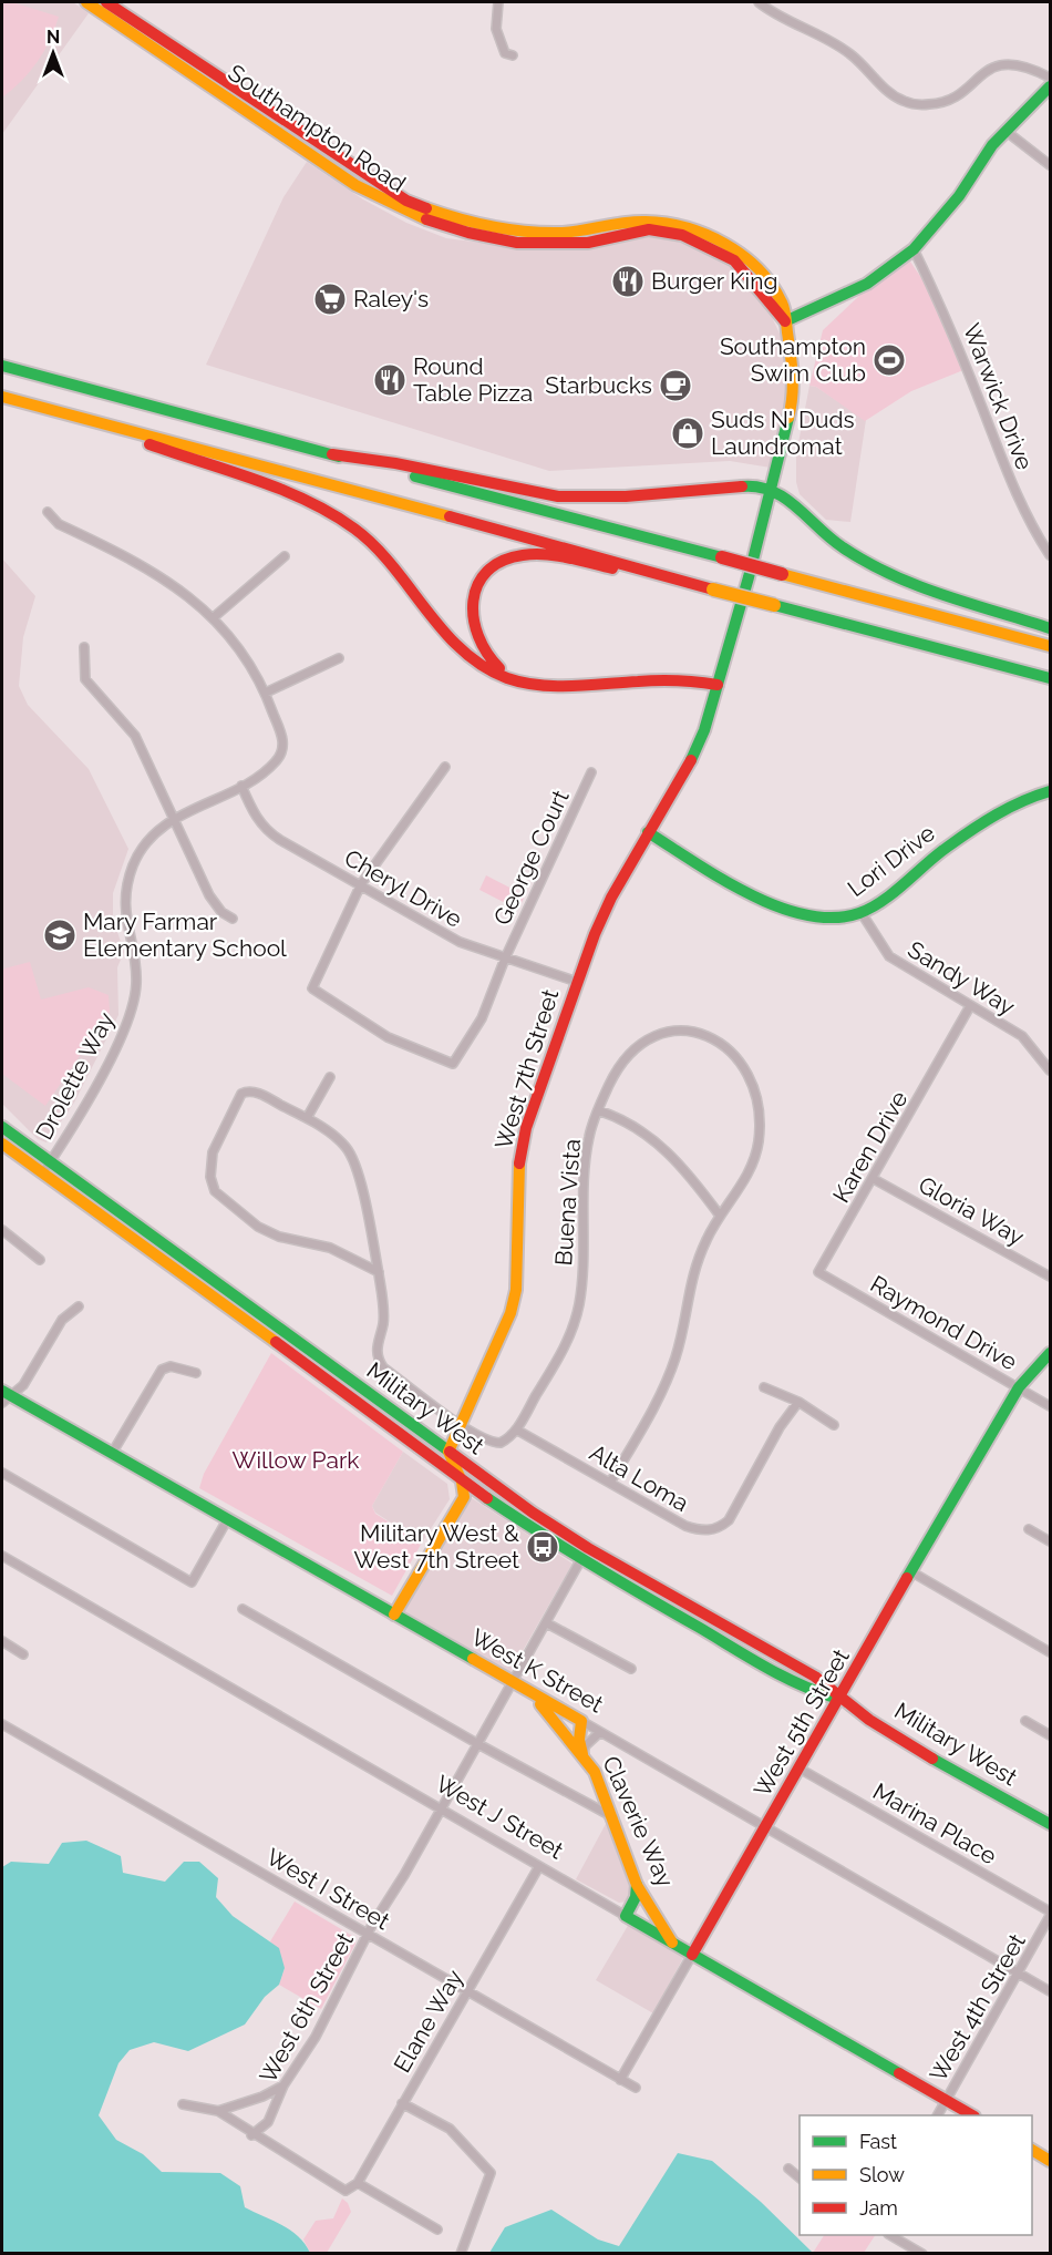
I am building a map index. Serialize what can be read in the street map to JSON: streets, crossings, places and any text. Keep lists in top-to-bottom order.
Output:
{
  "streets": {
    "main road": [
      "Southampton Road",
      "Lori Drive",
      "West 7th Street",
      "Military West",
      "West K Street",
      "West 5th Street",
      "West J Street",
      "Claverie Way"
    ],
    "street": [
      "Warwick Drive",
      "George Court",
      "Cheryl Drive",
      "Sandy Way",
      "Drolette Way",
      "Karen Drive",
      "Buena Vista",
      "Gloria Way",
      "Raymond Drive",
      "Alta Loma",
      "Marina Place",
      "West I Street",
      "West 6th Street",
      "West 4th Street",
      "Elane Way"
    ]
  },
  "crossings": [
    ["Southampton Road", "West 7th Street"],
    ["George Court", "Cheryl Drive"],
    ["Lori Drive", "Sandy Way"],
    ["Lori Drive", "West 7th Street"],
    ["Cheryl Drive", "West 7th Street"],
    ["Cheryl Drive", "Drolette Way"],
    ["Sandy Way", "Karen Drive"],
    ["West 7th Street", "Military West"],
    ["Drolette Way", "Military West"],
    ["Karen Drive", "Gloria Way"],
    ["Karen Drive", "Raymond Drive"],
    ["Buena Vista", "Alta Loma"],
    ["Raymond Drive", "West 5th Street"],
    ["Military West", "West 5th Street"],
    ["Military West", "West 6th Street"],
    ["West K Street", "West 5th Street"],
    ["West K Street", "Claverie Way"],
    ["West K Street", "West 6th Street"],
    ["West K Street", "West 4th Street"],
    ["West 5th Street", "West J Street"],
    ["West 5th Street", "Marina Place"],
    ["West 5th Street", "West I Street"],
    ["West J Street", "Claverie Way"],
    ["West J Street", "West 6th Street"],
    ["West J Street", "West 4th Street"],
    ["West J Street", "Elane Way"],
    ["Marina Place", "West 4th Street"],
    ["West I Street", "West 6th Street"],
    ["West I Street", "Elane Way"],
    ["West 6th Street", "Elane Way"]
  ],
  "parks": ["Willow Park"],
  "places": {
    "restaurant": ["Burger King", "Round Table Pizza"],
    "supermarket": ["Raley's"],
    "sports": ["Southampton Swim Club"],
    "cafe": ["Starbucks"],
    "shop": ["Suds N' Duds Laundromat"],
    "school or university": ["Mary Farmar Elementary School"],
    "bus stop": ["Military West & West 7th Street"]
  },
  "legend": ["Fast", "Slow", "Jam"],
  "north": "top"
}
